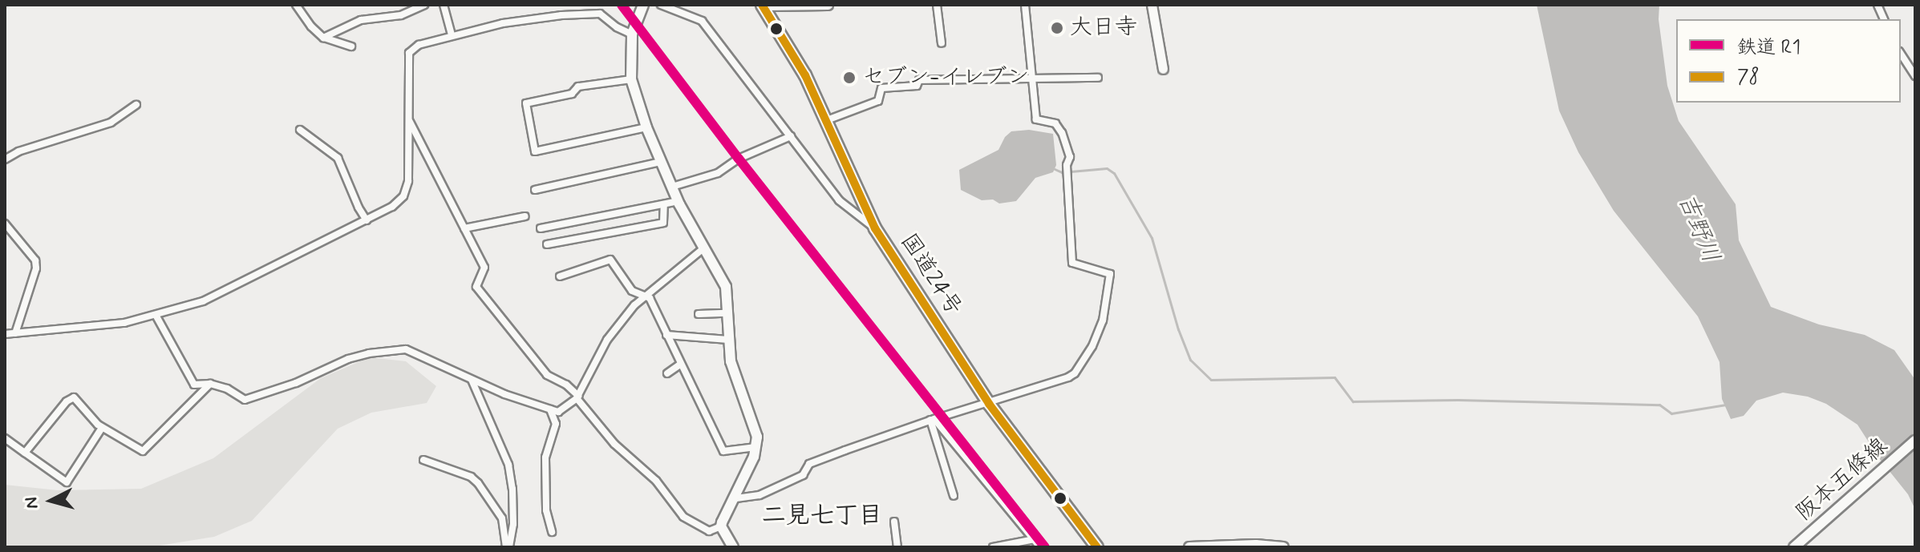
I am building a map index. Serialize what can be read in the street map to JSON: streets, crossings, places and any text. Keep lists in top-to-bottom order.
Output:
{
  "streets": {
    "highway": ["国道24号"],
    "main road": ["阪本五條線"]
  },
  "districts": ["二見七丁目"],
  "water": ["吉野川"],
  "places": ["大日寺", "セブン-イレブン"],
  "lines": ["rail line R1", "transit line 78"],
  "legend": ["鉄道 R1", "78"],
  "north": "left"
}
